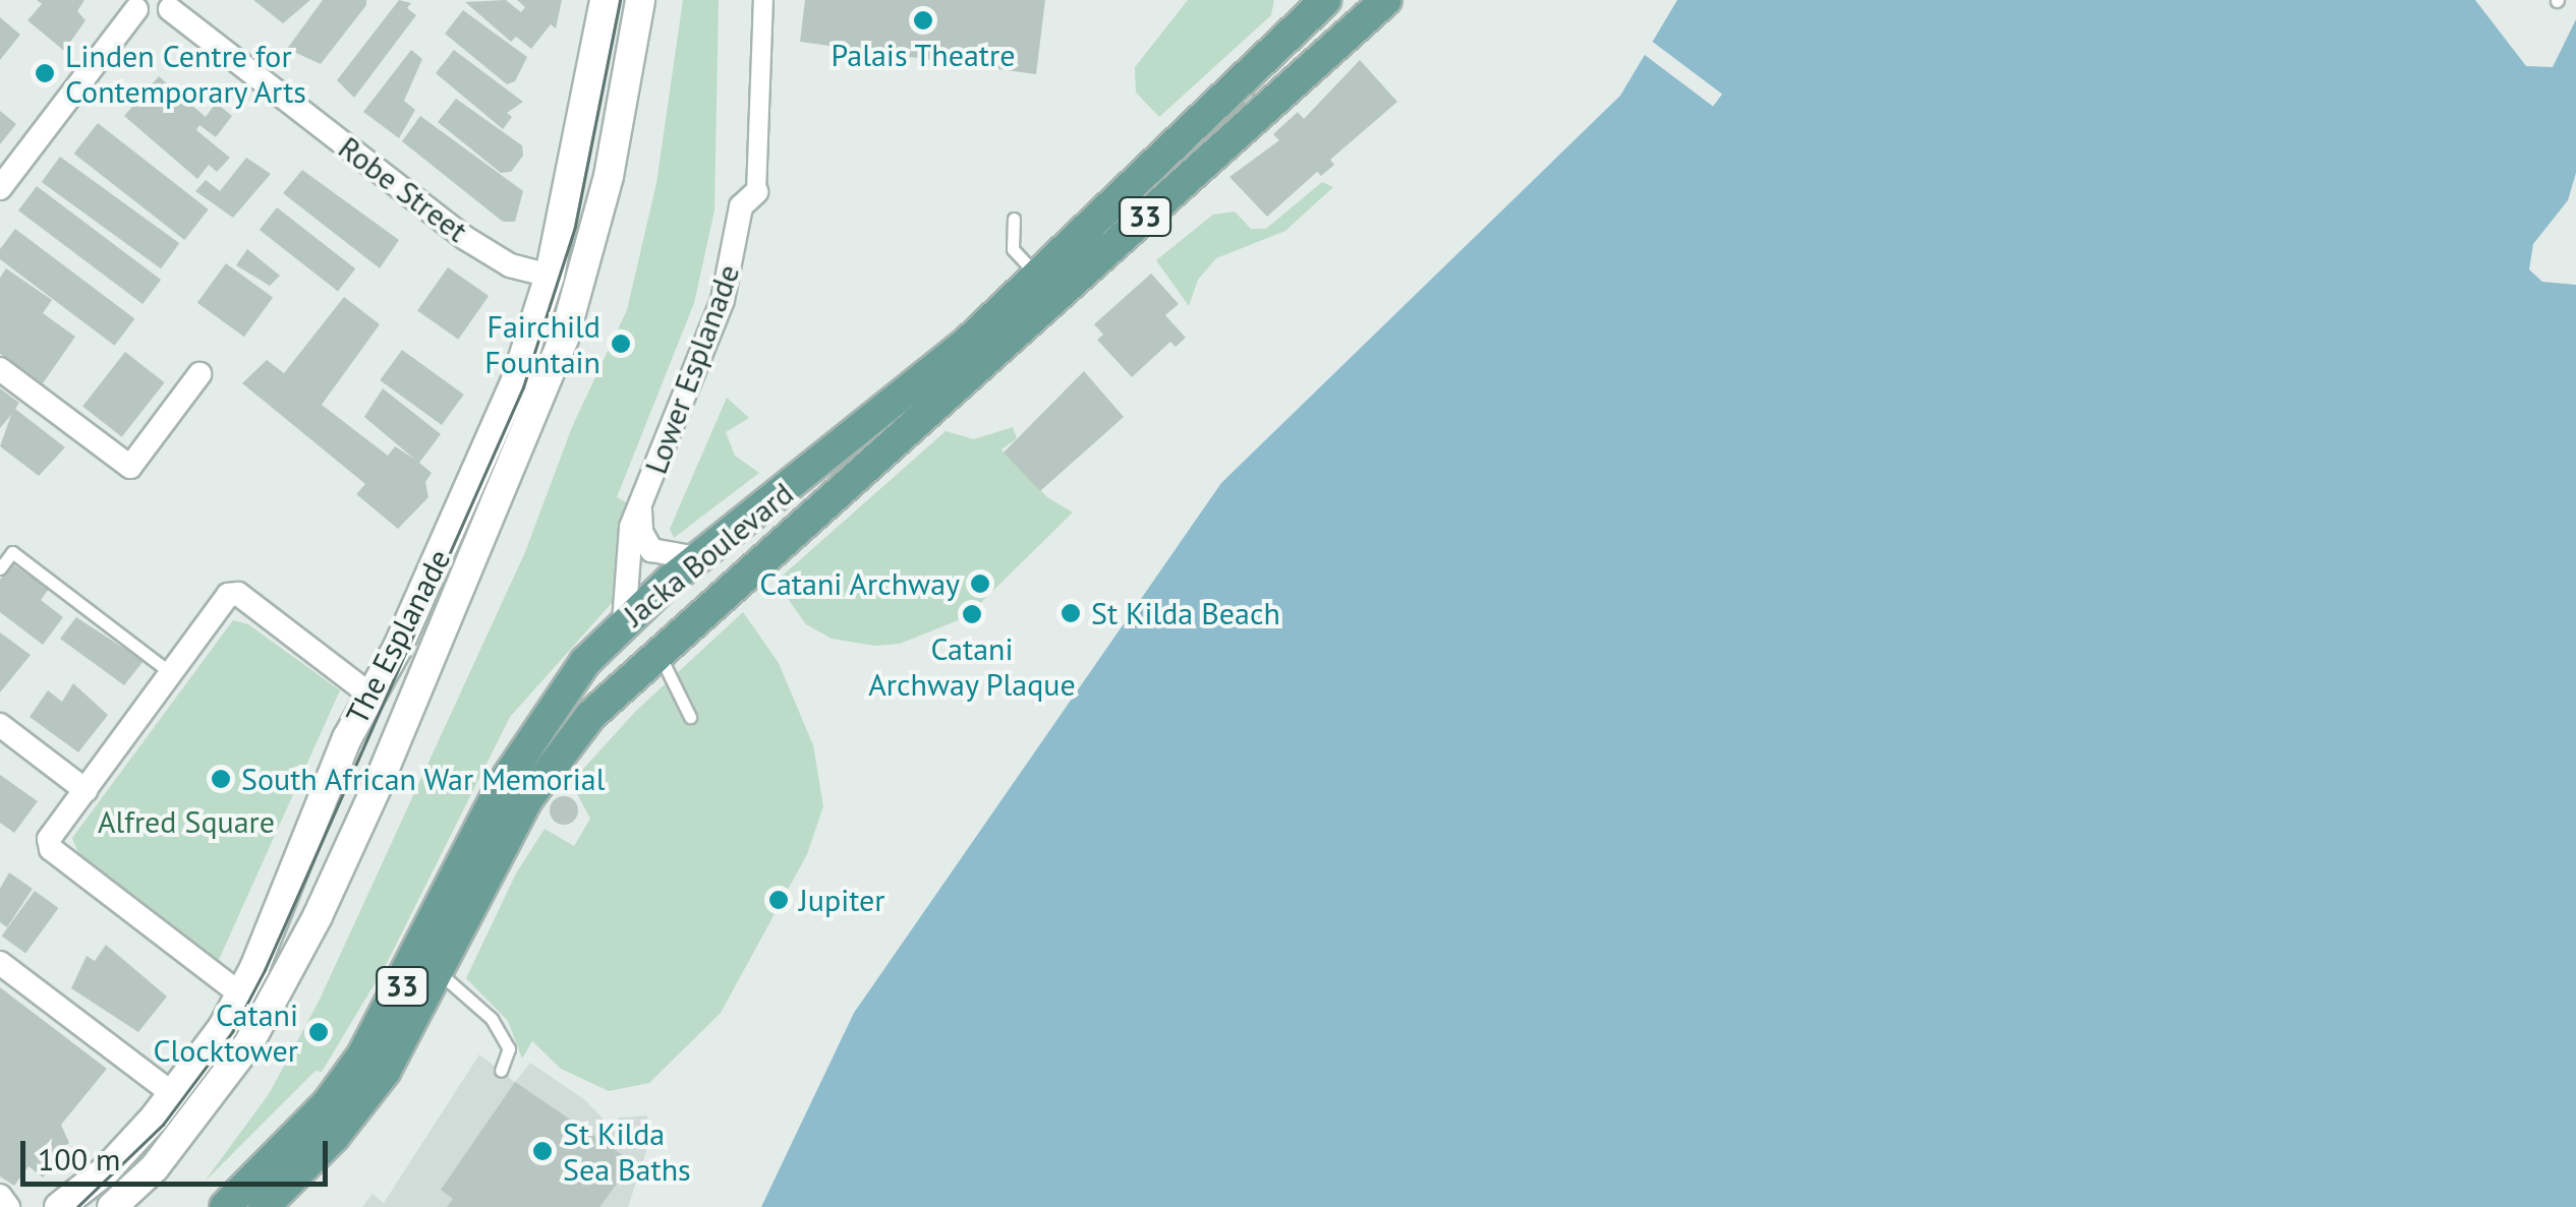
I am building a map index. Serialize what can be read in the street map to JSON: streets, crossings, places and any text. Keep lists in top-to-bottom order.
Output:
{
  "streets": {
    "main road": ["33", "Jacka Boulevard"],
    "street": ["Robe Street", "Lower Esplanade", "The Esplanade"]
  },
  "crossings": [
    ["Robe Street", "The Esplanade"],
    ["33", "Jacka Boulevard"],
    ["Lower Esplanade", "Jacka Boulevard"]
  ],
  "parks": ["Alfred Square"],
  "places": [
    "Palais Theatre",
    "Linden Centre for Contemporary Arts",
    "Fairchild Fountain",
    "Catani Archway",
    "St Kilda Beach",
    "Catani Archway Plaque",
    "South African War Memorial",
    "Jupiter",
    "Catani Clocktower",
    "St Kilda Sea Baths"
  ],
  "scale_bar": "100 m"
}
